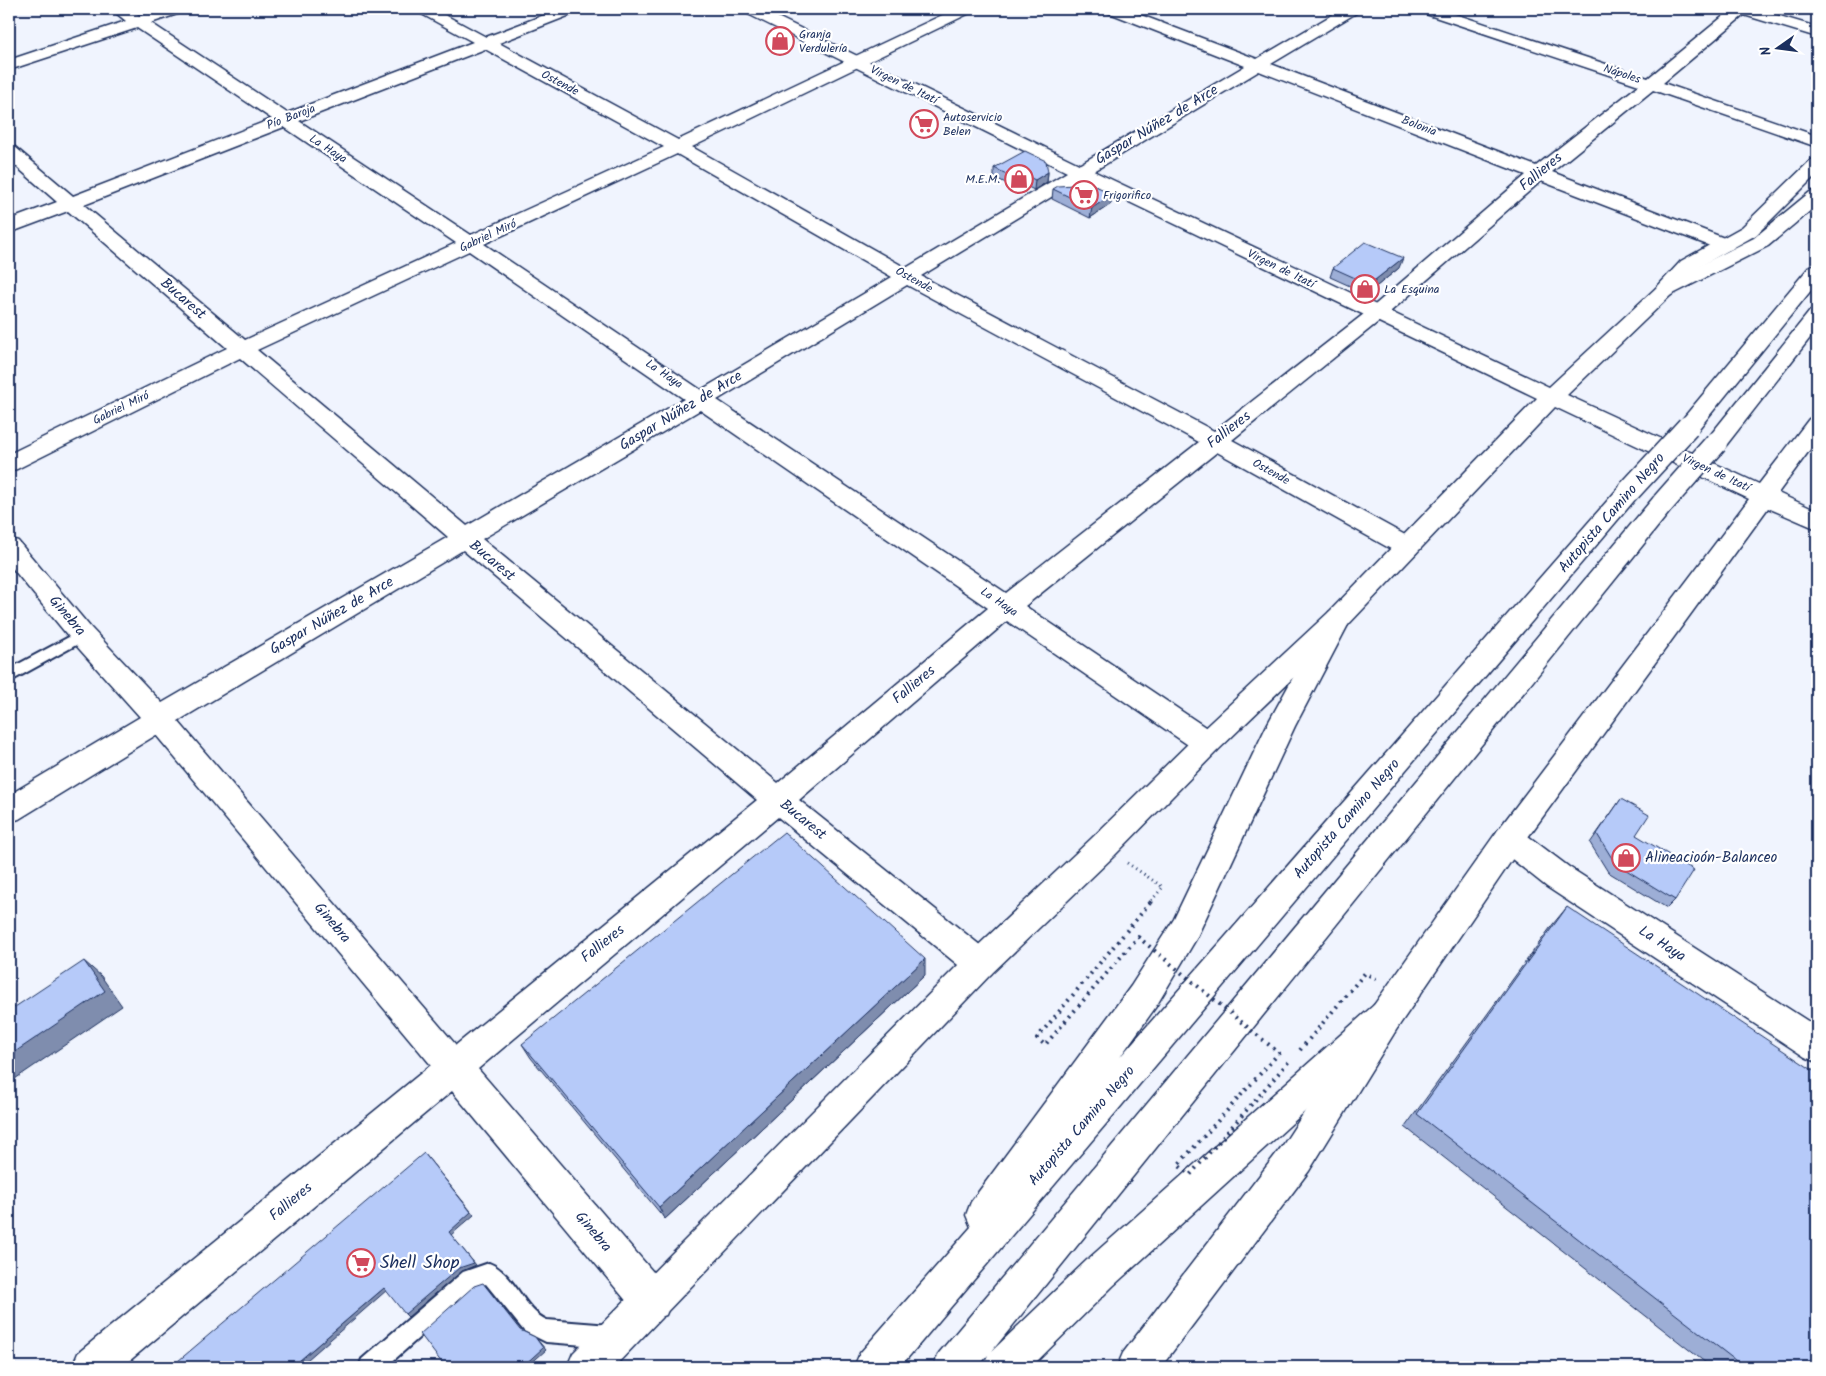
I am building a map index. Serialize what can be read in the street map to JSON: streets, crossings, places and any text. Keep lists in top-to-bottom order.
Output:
{
  "streets": {
    "main road": [
      "Nápoles",
      "Ostende",
      "Virgen de Itatí",
      "Pío Baroja",
      "Gaspar Núñez de Arce",
      "Bolonia",
      "La Haya",
      "Fallieres",
      "Gabriel Miró",
      "Bucarest",
      "Autopista Camino Negro",
      "Ginebra"
    ]
  },
  "crossings": [
    ["Nápoles", "Fallieres"],
    ["Ostende", "Pío Baroja"],
    ["Ostende", "Gaspar Núñez de Arce"],
    ["Ostende", "Fallieres"],
    ["Ostende", "Gabriel Miró"],
    ["Virgen de Itatí", "Gaspar Núñez de Arce"],
    ["Virgen de Itatí", "Fallieres"],
    ["Virgen de Itatí", "Gabriel Miró"],
    ["Pío Baroja", "La Haya"],
    ["Pío Baroja", "Bucarest"],
    ["Gaspar Núñez de Arce", "Bolonia"],
    ["Gaspar Núñez de Arce", "La Haya"],
    ["Gaspar Núñez de Arce", "Bucarest"],
    ["Gaspar Núñez de Arce", "Ginebra"],
    ["Bolonia", "Fallieres"],
    ["La Haya", "Fallieres"],
    ["La Haya", "Gabriel Miró"],
    ["Fallieres", "Bucarest"],
    ["Fallieres", "Ginebra"],
    ["Gabriel Miró", "Bucarest"]
  ],
  "places": {
    "shop": [
      "Granja Verdulería",
      "M.E.M.",
      "La Esquina",
      "Alineacioón-Balanceo"
    ],
    "supermarket": ["Autoservicio Belen", "Frigorifico", "Shell Shop"]
  },
  "north": "left"
}
